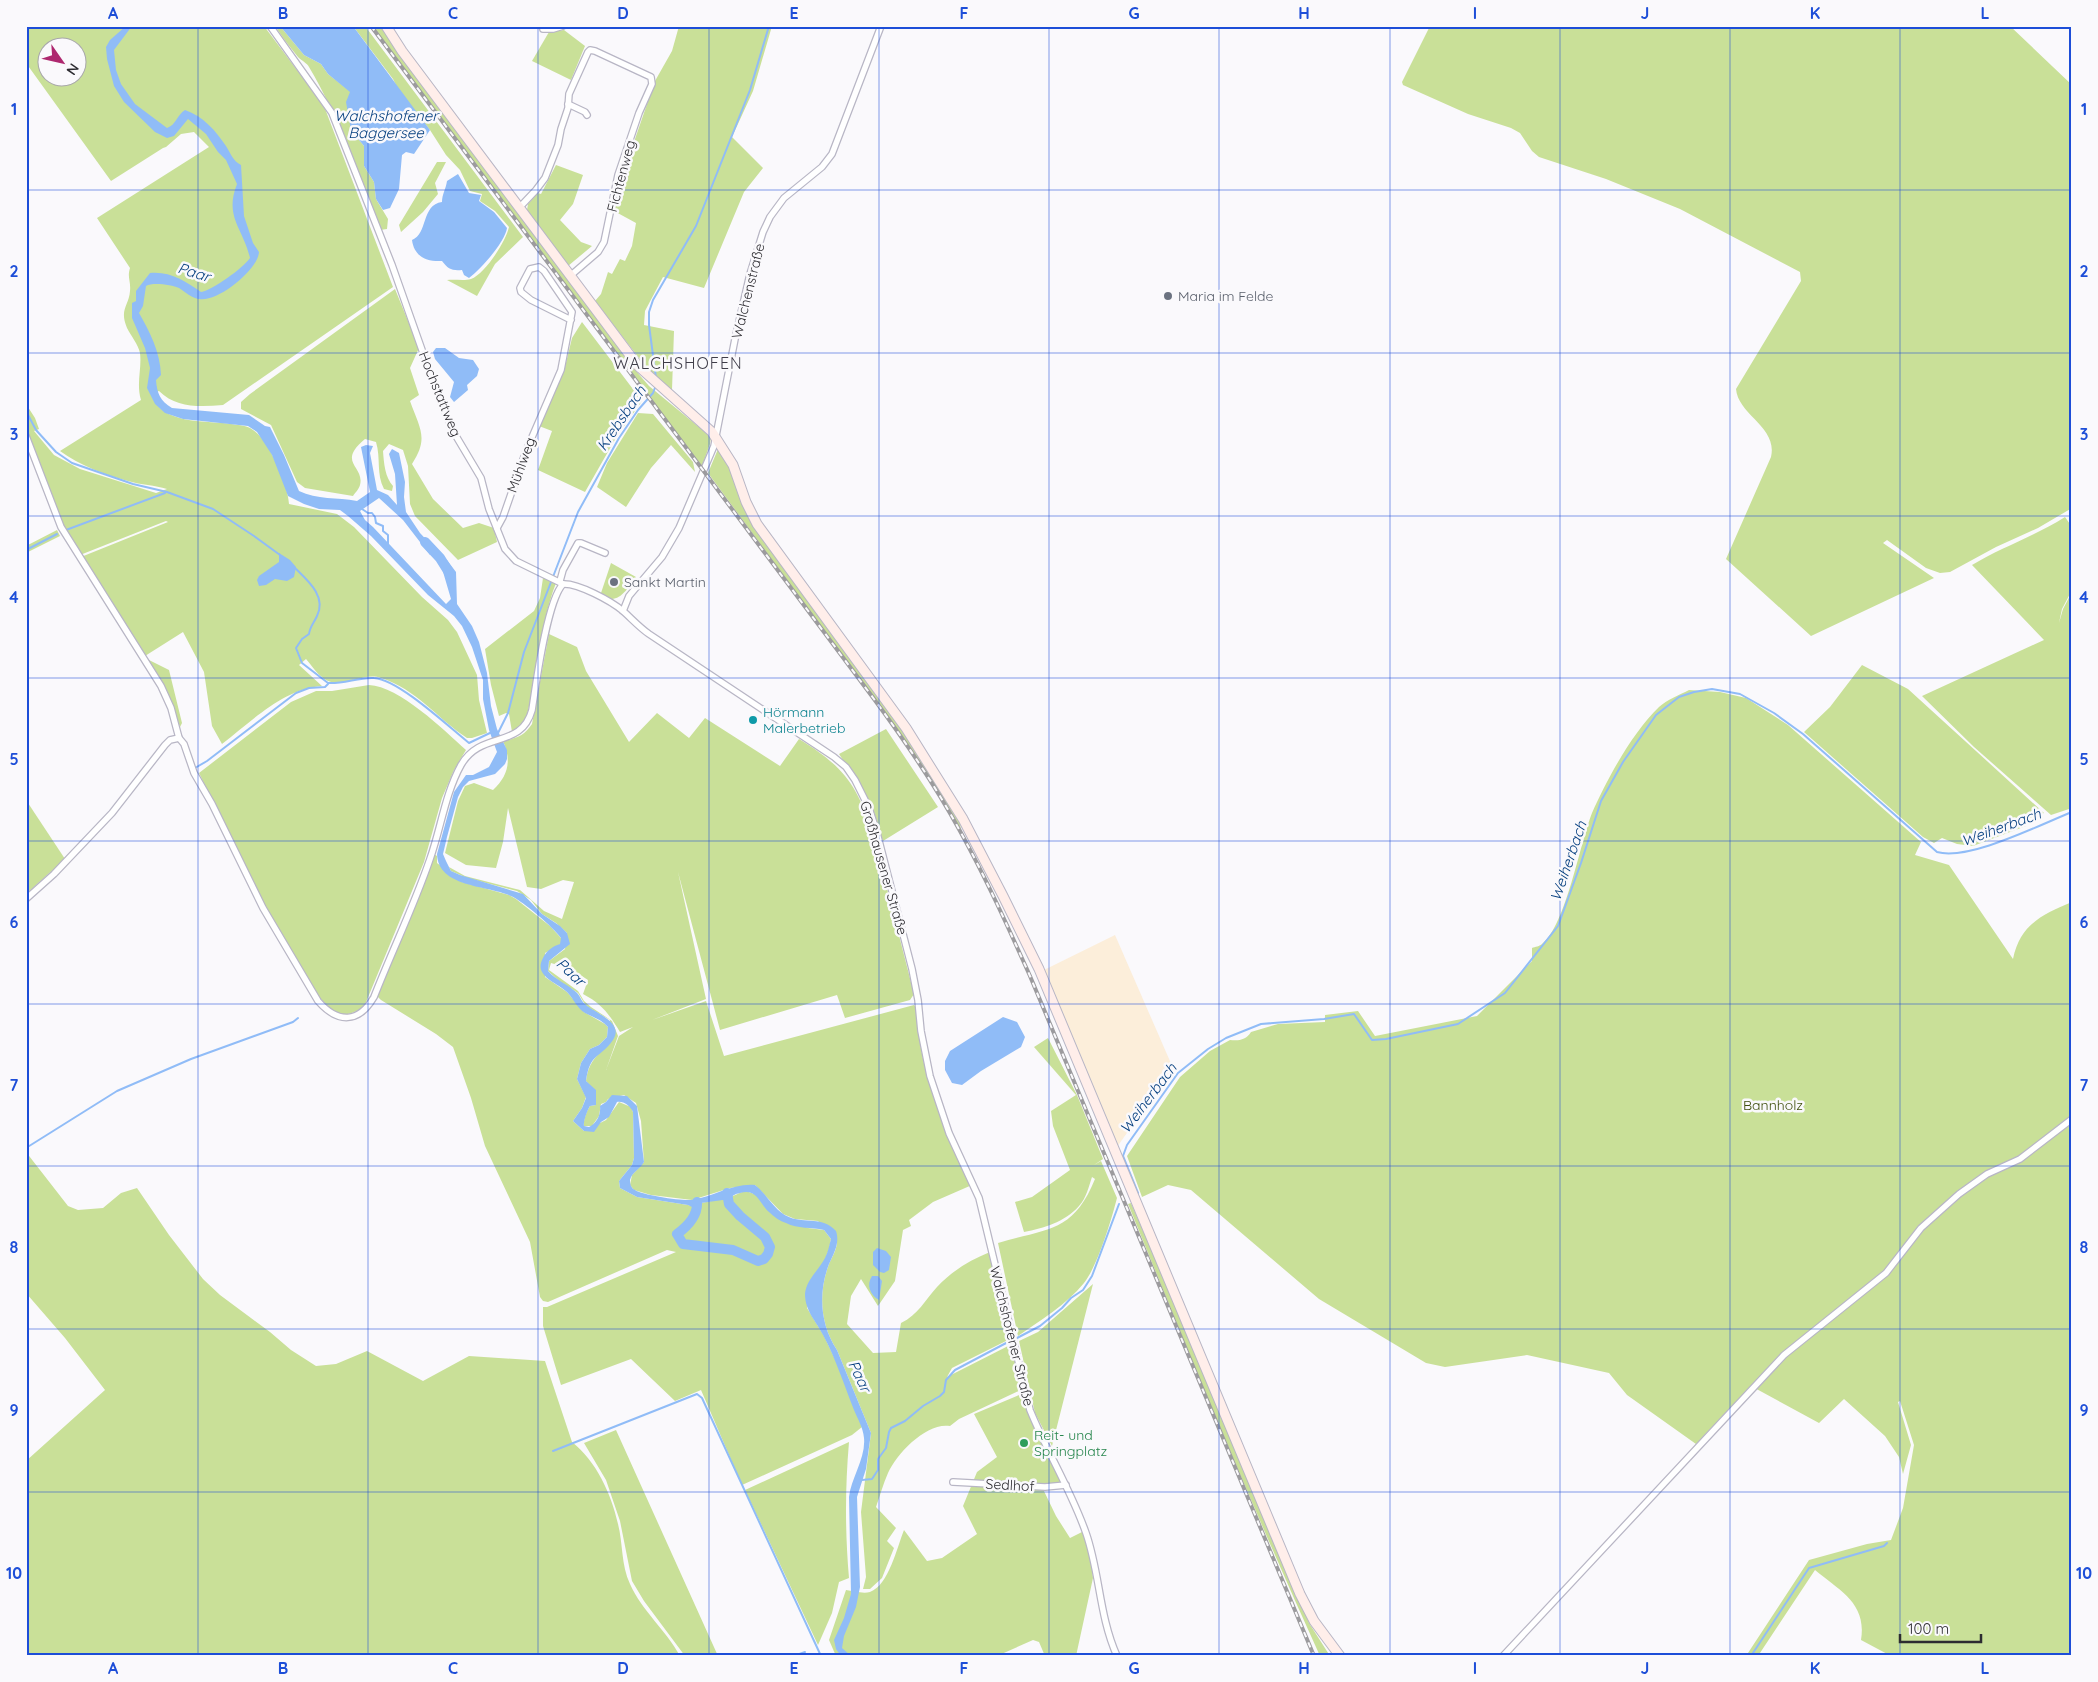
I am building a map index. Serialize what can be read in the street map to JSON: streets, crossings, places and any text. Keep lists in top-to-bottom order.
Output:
{
  "streets": {
    "street": [
      "Fichtenweg",
      "Walchenstraße",
      "Hochstattweg",
      "Mühlweg",
      "Großhausener Straße",
      "Walchshofener Straße",
      "Sedlhof"
    ]
  },
  "crossings": [
    ["Walchenstraße", "Großhausener Straße"],
    ["Hochstattweg", "Mühlweg"],
    ["Großhausener Straße", "Walchshofener Straße"],
    ["Walchshofener Straße", "Sedlhof"]
  ],
  "districts": ["WALCHSHOFEN"],
  "water": [
    "Walchshofener Baggersee",
    "Paar",
    "Krebsbach",
    "Weiherbach"
  ],
  "parks": ["Bannholz"],
  "places": [
    "Maria im Felde",
    "Sankt Martin",
    "Hörmann Malerbetrieb",
    "Reit- und Springplatz"
  ],
  "scale_bar": "100 m",
  "north": "bottom right",
  "grid": {
    "columns": [
      "A",
      "B",
      "C",
      "D",
      "E",
      "F",
      "G",
      "H",
      "I",
      "J",
      "K",
      "L"
    ],
    "rows": [
      "1",
      "2",
      "3",
      "4",
      "5",
      "6",
      "7",
      "8",
      "9",
      "10"
    ]
  }
}
